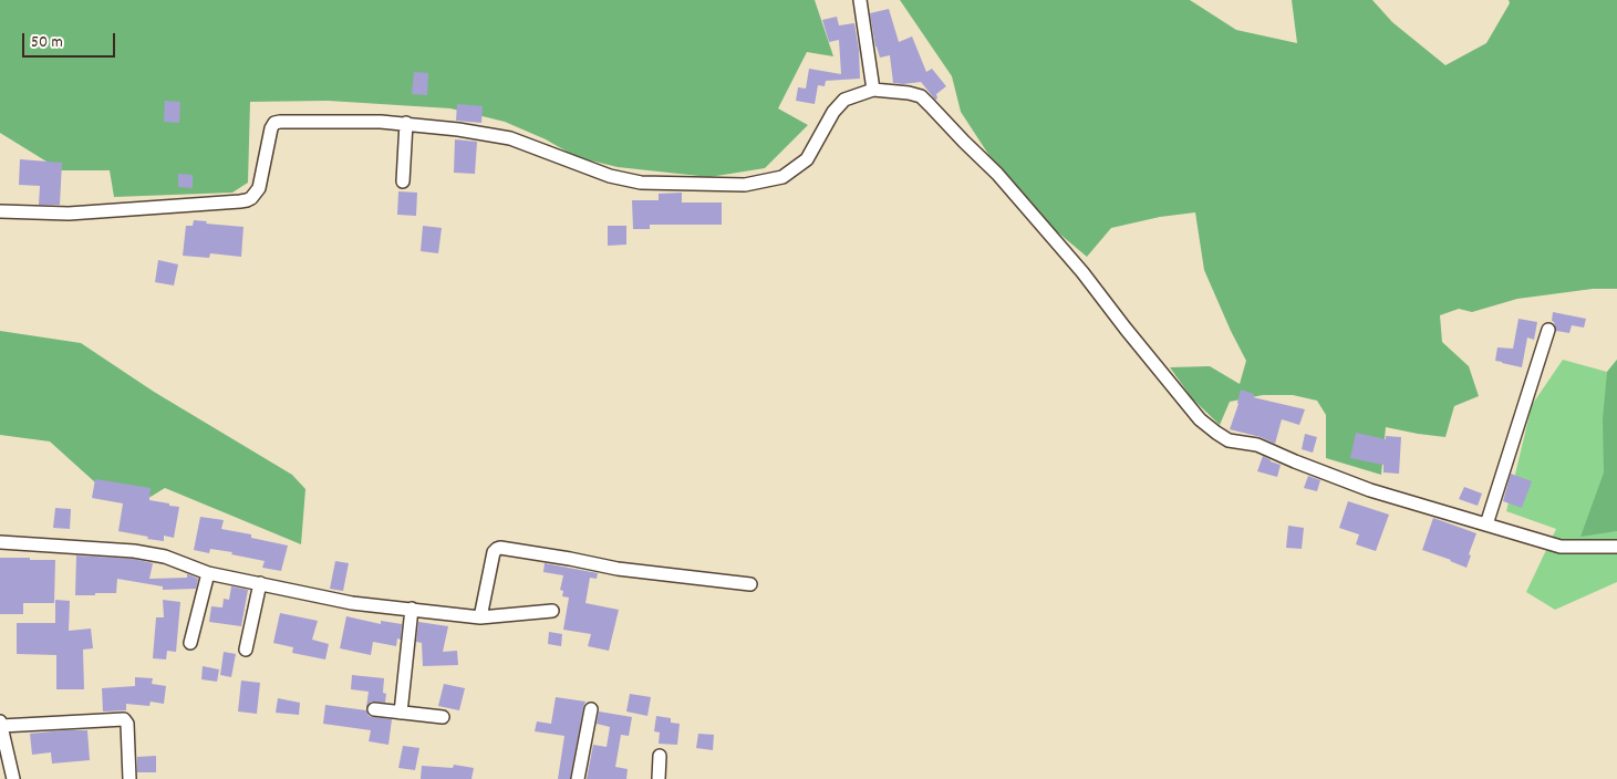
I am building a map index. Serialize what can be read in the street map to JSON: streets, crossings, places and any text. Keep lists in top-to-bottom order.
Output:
{
  "scale_bar": "50 m"
}
